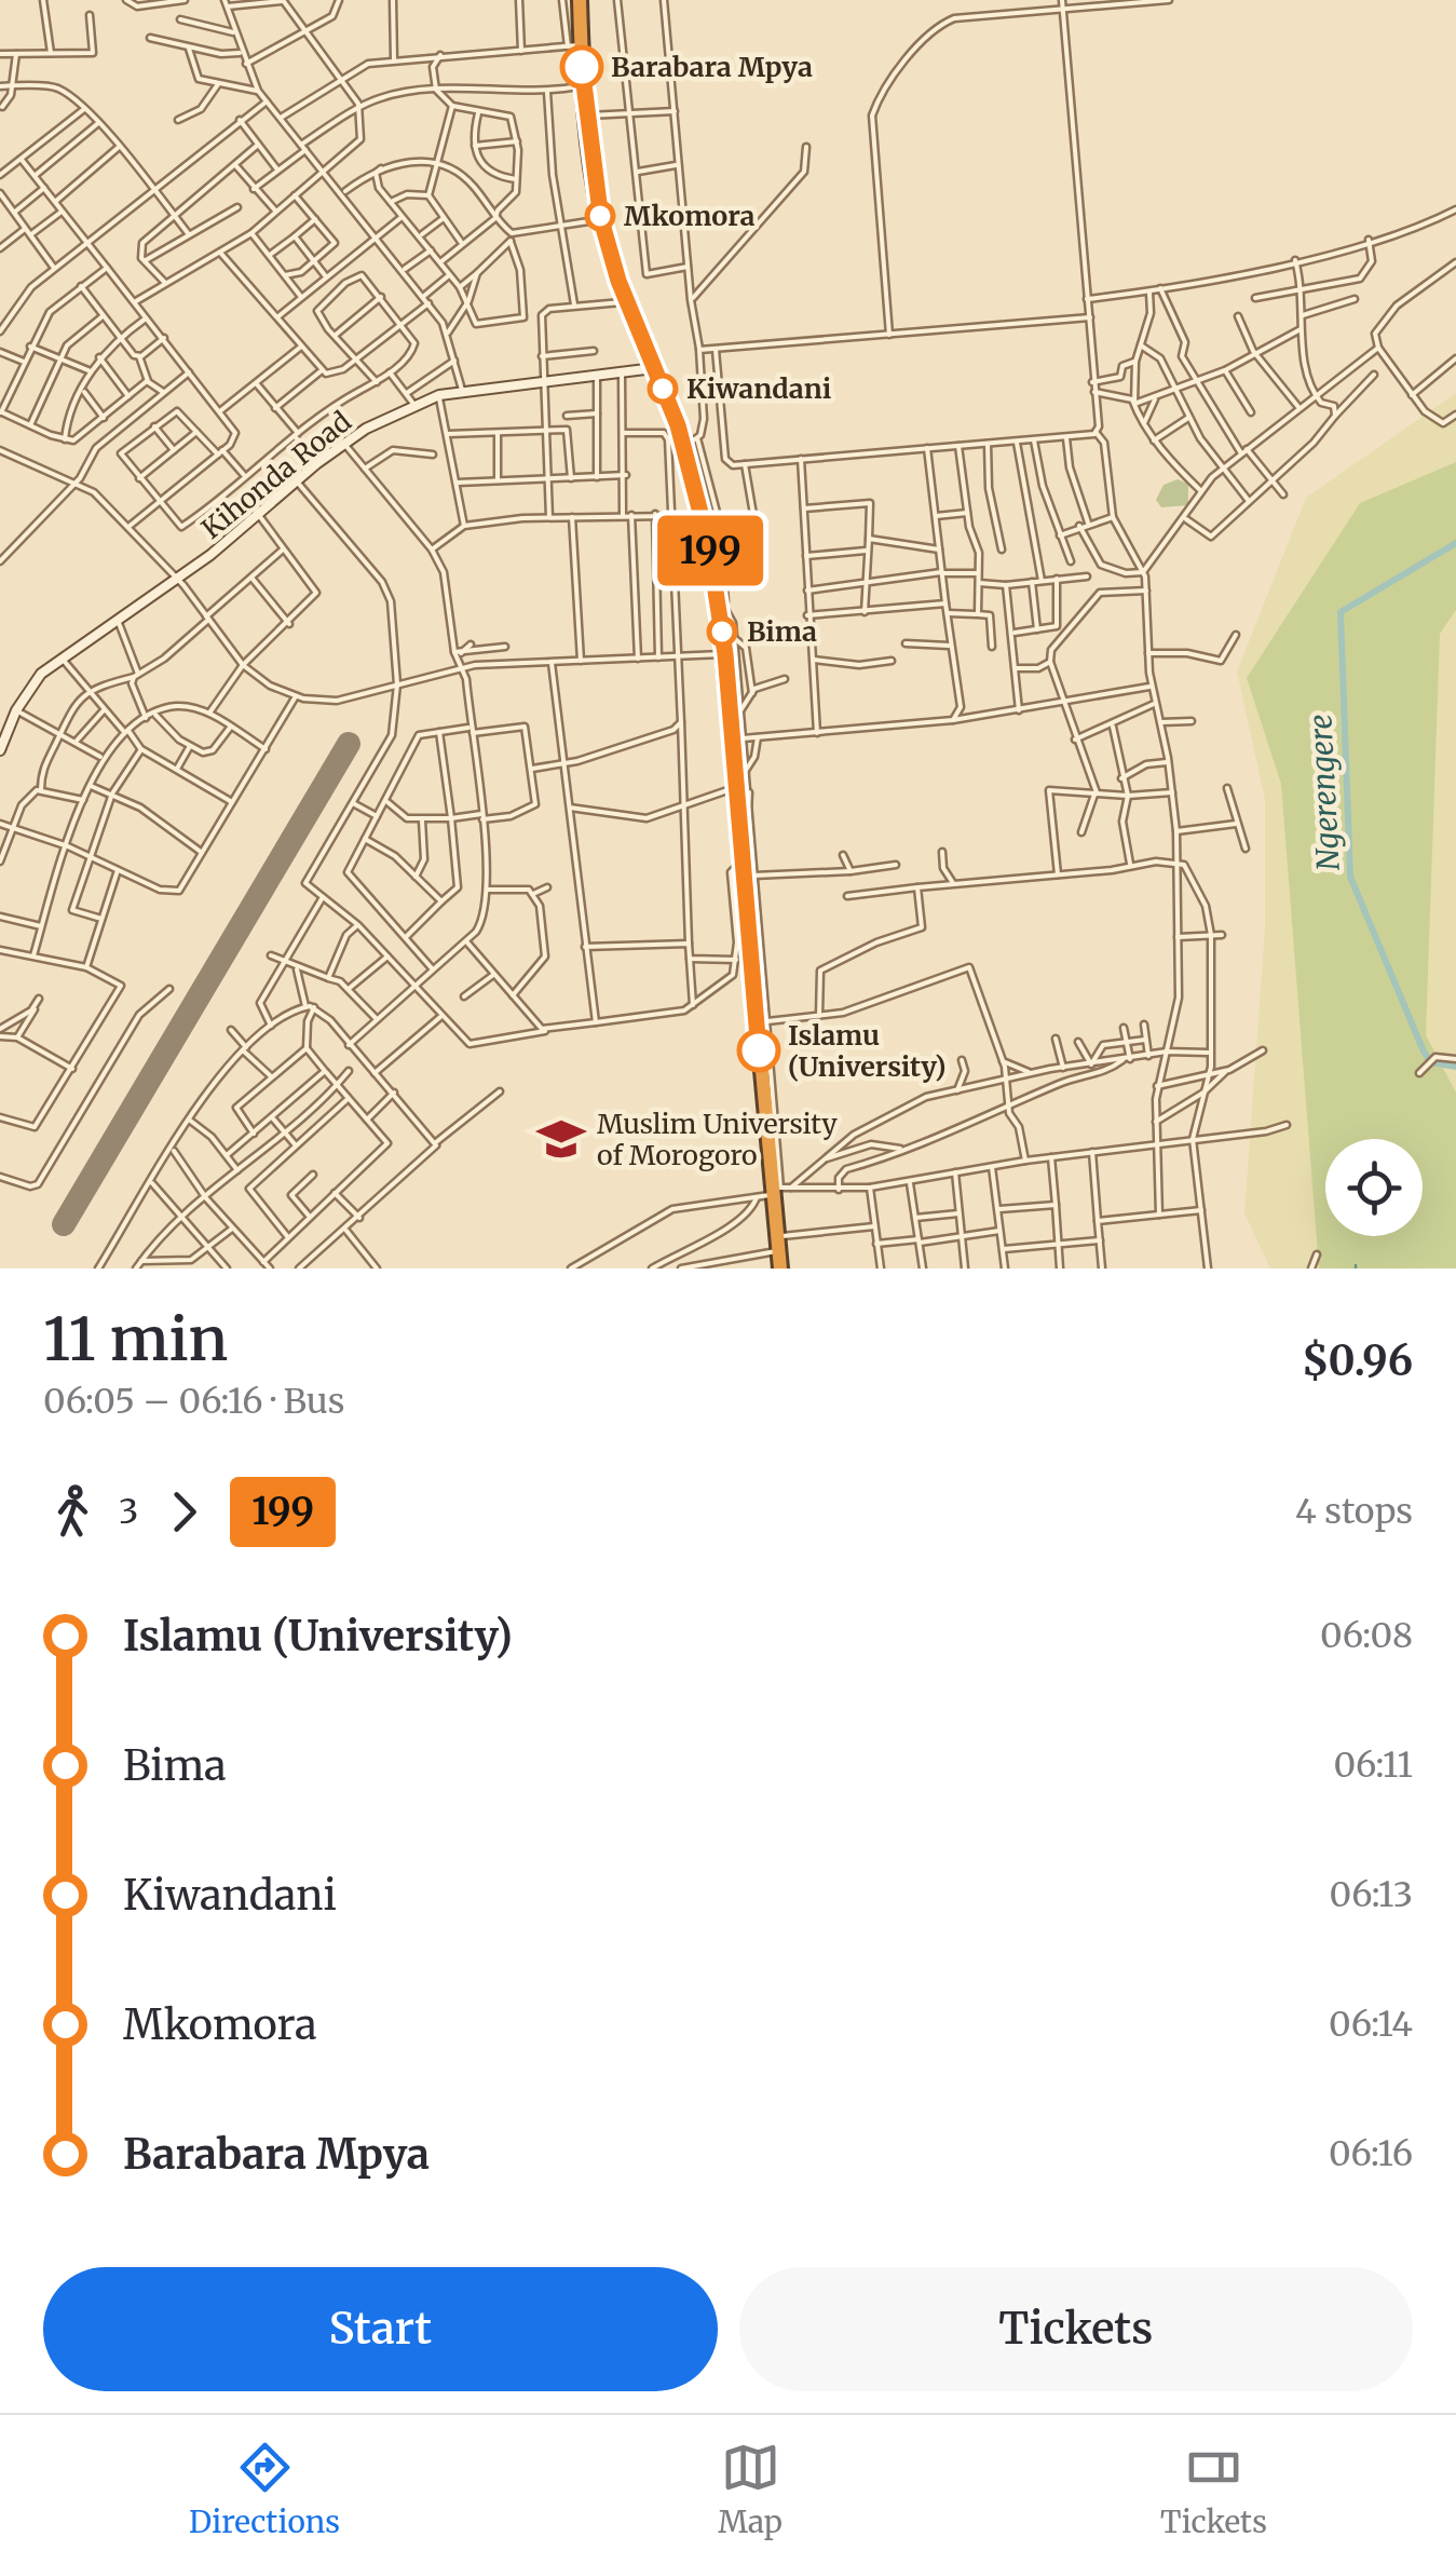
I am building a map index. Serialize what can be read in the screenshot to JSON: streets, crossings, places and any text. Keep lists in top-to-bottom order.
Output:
{
  "streets": {
    "street": ["Kihonda Road"]
  },
  "water": ["Ngerengere"],
  "places": {
    "other": [
      "Barabara Mpya",
      "Mkomora",
      "Kiwandani",
      "Bima",
      "Islamu (University)"
    ],
    "school or university": ["Muslim University of Morogoro"]
  },
  "lines": ["bus line 199"],
  "page": {
    "on_map": "199",
    "heading": ["11 min", "06:05 – 06:16 · Bus", "$0.96"],
    "legs": ["3", "199", "4 stops"],
    "list": [
      {
        "name": "Islamu (University)",
        "value": "06:08"
      },
      {
        "name": "Bima",
        "value": "06:11"
      },
      {
        "name": "Kiwandani",
        "value": "06:13"
      },
      {
        "name": "Mkomora",
        "value": "06:14"
      },
      {
        "name": "Barabara Mpya",
        "value": "06:16"
      }
    ],
    "buttons": ["Start", "Tickets"],
    "tabs": ["Directions", "Map", "Tickets"]
  }
}
